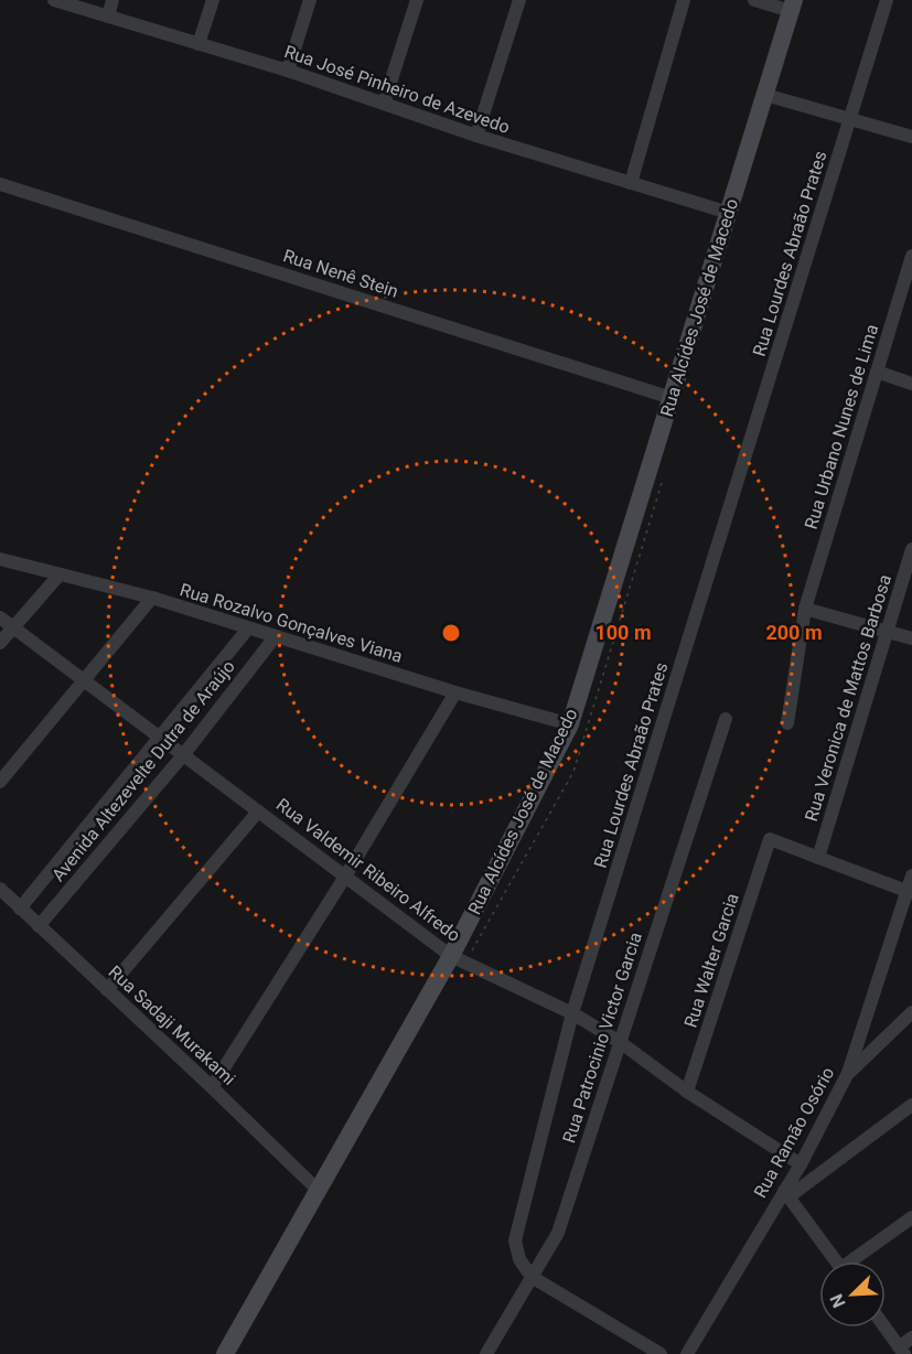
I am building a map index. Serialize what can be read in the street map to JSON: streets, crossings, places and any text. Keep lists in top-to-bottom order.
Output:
{
  "streets": {
    "street": [
      "Rua José Pinheiro de Azevedo",
      "Rua Lourdes Abraão Prates",
      "Rua Nenê Stein",
      "Rua Alcídes José de Macedo",
      "Rua Urbano Nunes de Lima",
      "Rua Rozalvo Gonçalves Viana",
      "Rua Veronica de Mattos Barbosa",
      "Avenida Altezevelte Dutra de Araújo",
      "Rua Valdemir Ribeiro Alfredo",
      "Rua Walter Garcia",
      "Rua Sadaji Murakami",
      "Rua Patrocinio Victor Garcia",
      "Rua Ramão Osório"
    ]
  },
  "crossings": [
    ["Rua José Pinheiro de Azevedo", "Rua Alcídes José de Macedo"],
    ["Rua Lourdes Abraão Prates", "Rua Valdemir Ribeiro Alfredo"],
    ["Rua Lourdes Abraão Prates", "Rua Patrocinio Victor Garcia"],
    ["Rua Nenê Stein", "Rua Alcídes José de Macedo"],
    ["Rua Alcídes José de Macedo", "Rua Rozalvo Gonçalves Viana"],
    ["Rua Alcídes José de Macedo", "Rua Valdemir Ribeiro Alfredo"],
    ["Rua Alcídes José de Macedo", "Rua Sadaji Murakami"],
    ["Rua Rozalvo Gonçalves Viana", "Avenida Altezevelte Dutra de Araújo"],
    ["Rua Veronica de Mattos Barbosa", "Rua Walter Garcia"],
    ["Avenida Altezevelte Dutra de Araújo", "Rua Valdemir Ribeiro Alfredo"],
    ["Avenida Altezevelte Dutra de Araújo", "Rua Sadaji Murakami"],
    ["Rua Valdemir Ribeiro Alfredo", "Rua Walter Garcia"],
    ["Rua Valdemir Ribeiro Alfredo", "Rua Patrocinio Victor Garcia"],
    ["Rua Valdemir Ribeiro Alfredo", "Rua Ramão Osório"]
  ],
  "north": "bottom left",
  "rings": ["100 m", "200 m"]
}
